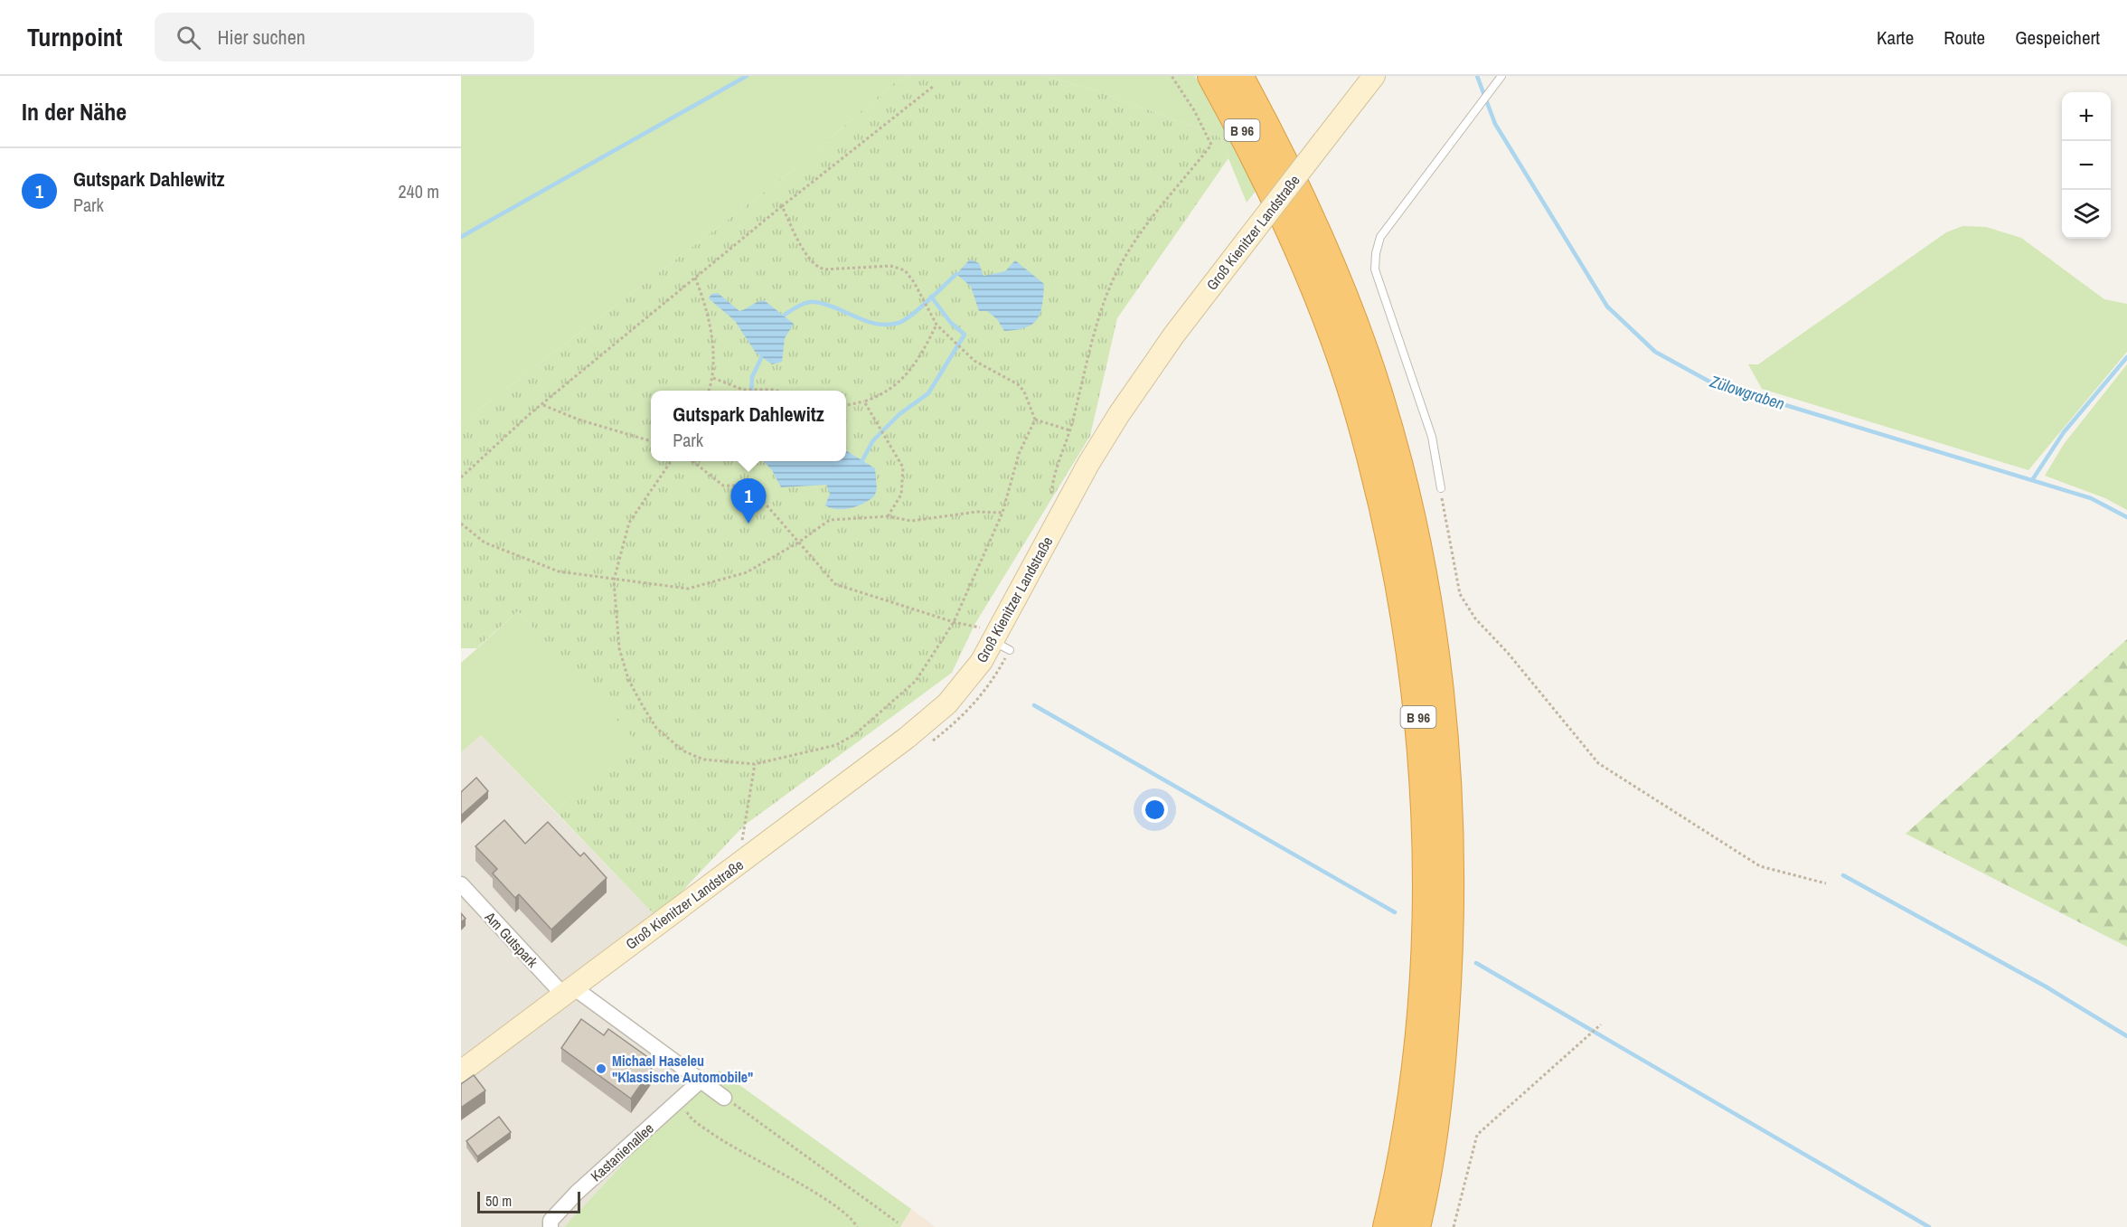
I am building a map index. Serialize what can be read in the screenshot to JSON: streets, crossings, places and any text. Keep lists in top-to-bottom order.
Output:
{
  "streets": {
    "highway": ["B 96"],
    "main road": ["Groß Kienitzer Landstraße"],
    "street": ["Am Gutspark", "Kastanienallee"]
  },
  "crossings": [
    ["Groß Kienitzer Landstraße", "Am Gutspark"]
  ],
  "water": ["Zülowgraben"],
  "places": ["Michael Haseleu \"Klassische Automobile\""],
  "scale_bar": "50 m",
  "page": {
    "header": "Turnpoint",
    "search": "Hier suchen",
    "nav": ["Karte", "Route", "Gespeichert"],
    "heading": "In der Nähe",
    "map_buttons": ["+", "−"],
    "list": [
      {
        "mark": "1",
        "name": "Gutspark Dahlewitz",
        "note": "Park",
        "value": "240 m"
      }
    ],
    "popup": ["Gutspark Dahlewitz", "Park"],
    "pins": "1",
    "scale": "50 m"
  }
}
